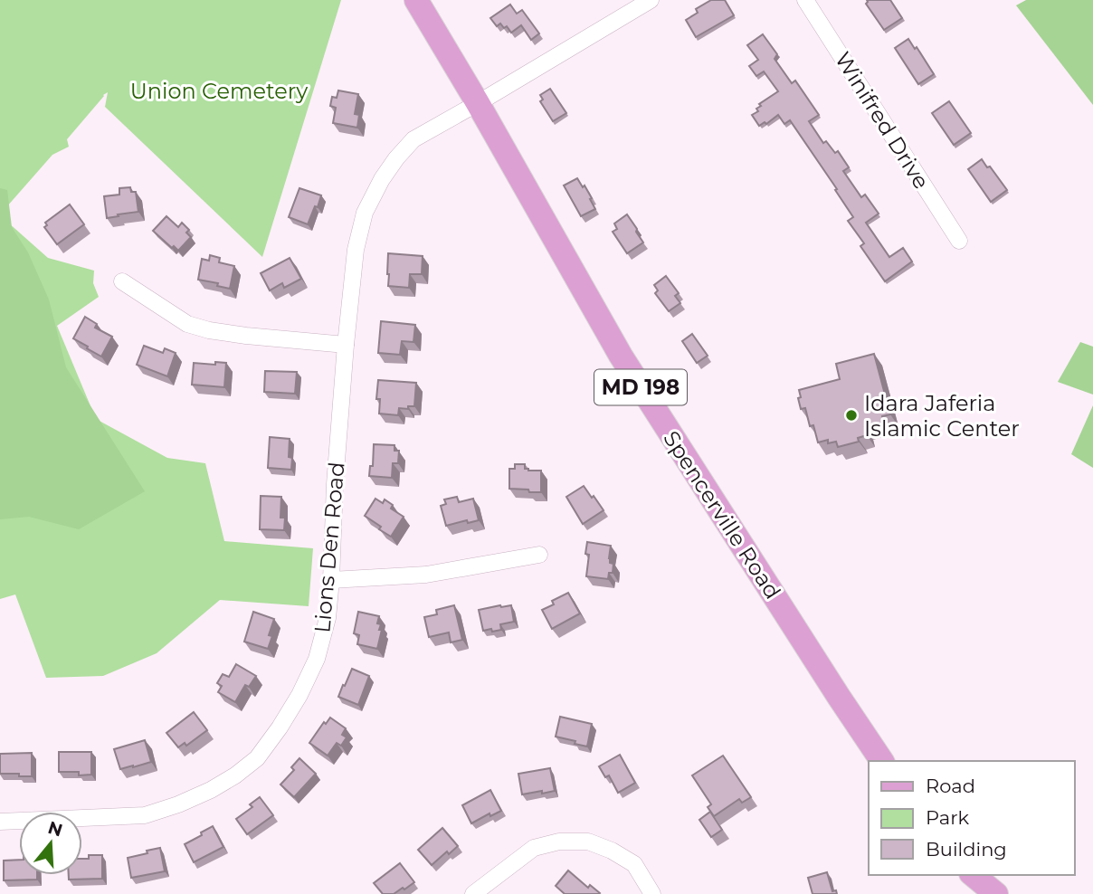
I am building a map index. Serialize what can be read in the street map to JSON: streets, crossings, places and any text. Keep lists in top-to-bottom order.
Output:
{
  "streets": {
    "main road": ["MD 198", "Spencerville Road"],
    "street": ["Winifred Drive", "Lions Den Road"]
  },
  "crossings": [
    ["Spencerville Road", "Lions Den Road"]
  ],
  "parks": ["Union Cemetery"],
  "places": ["Idara Jaferia Islamic Center"],
  "legend": ["Road", "Park", "Building"],
  "north": "top"
}
